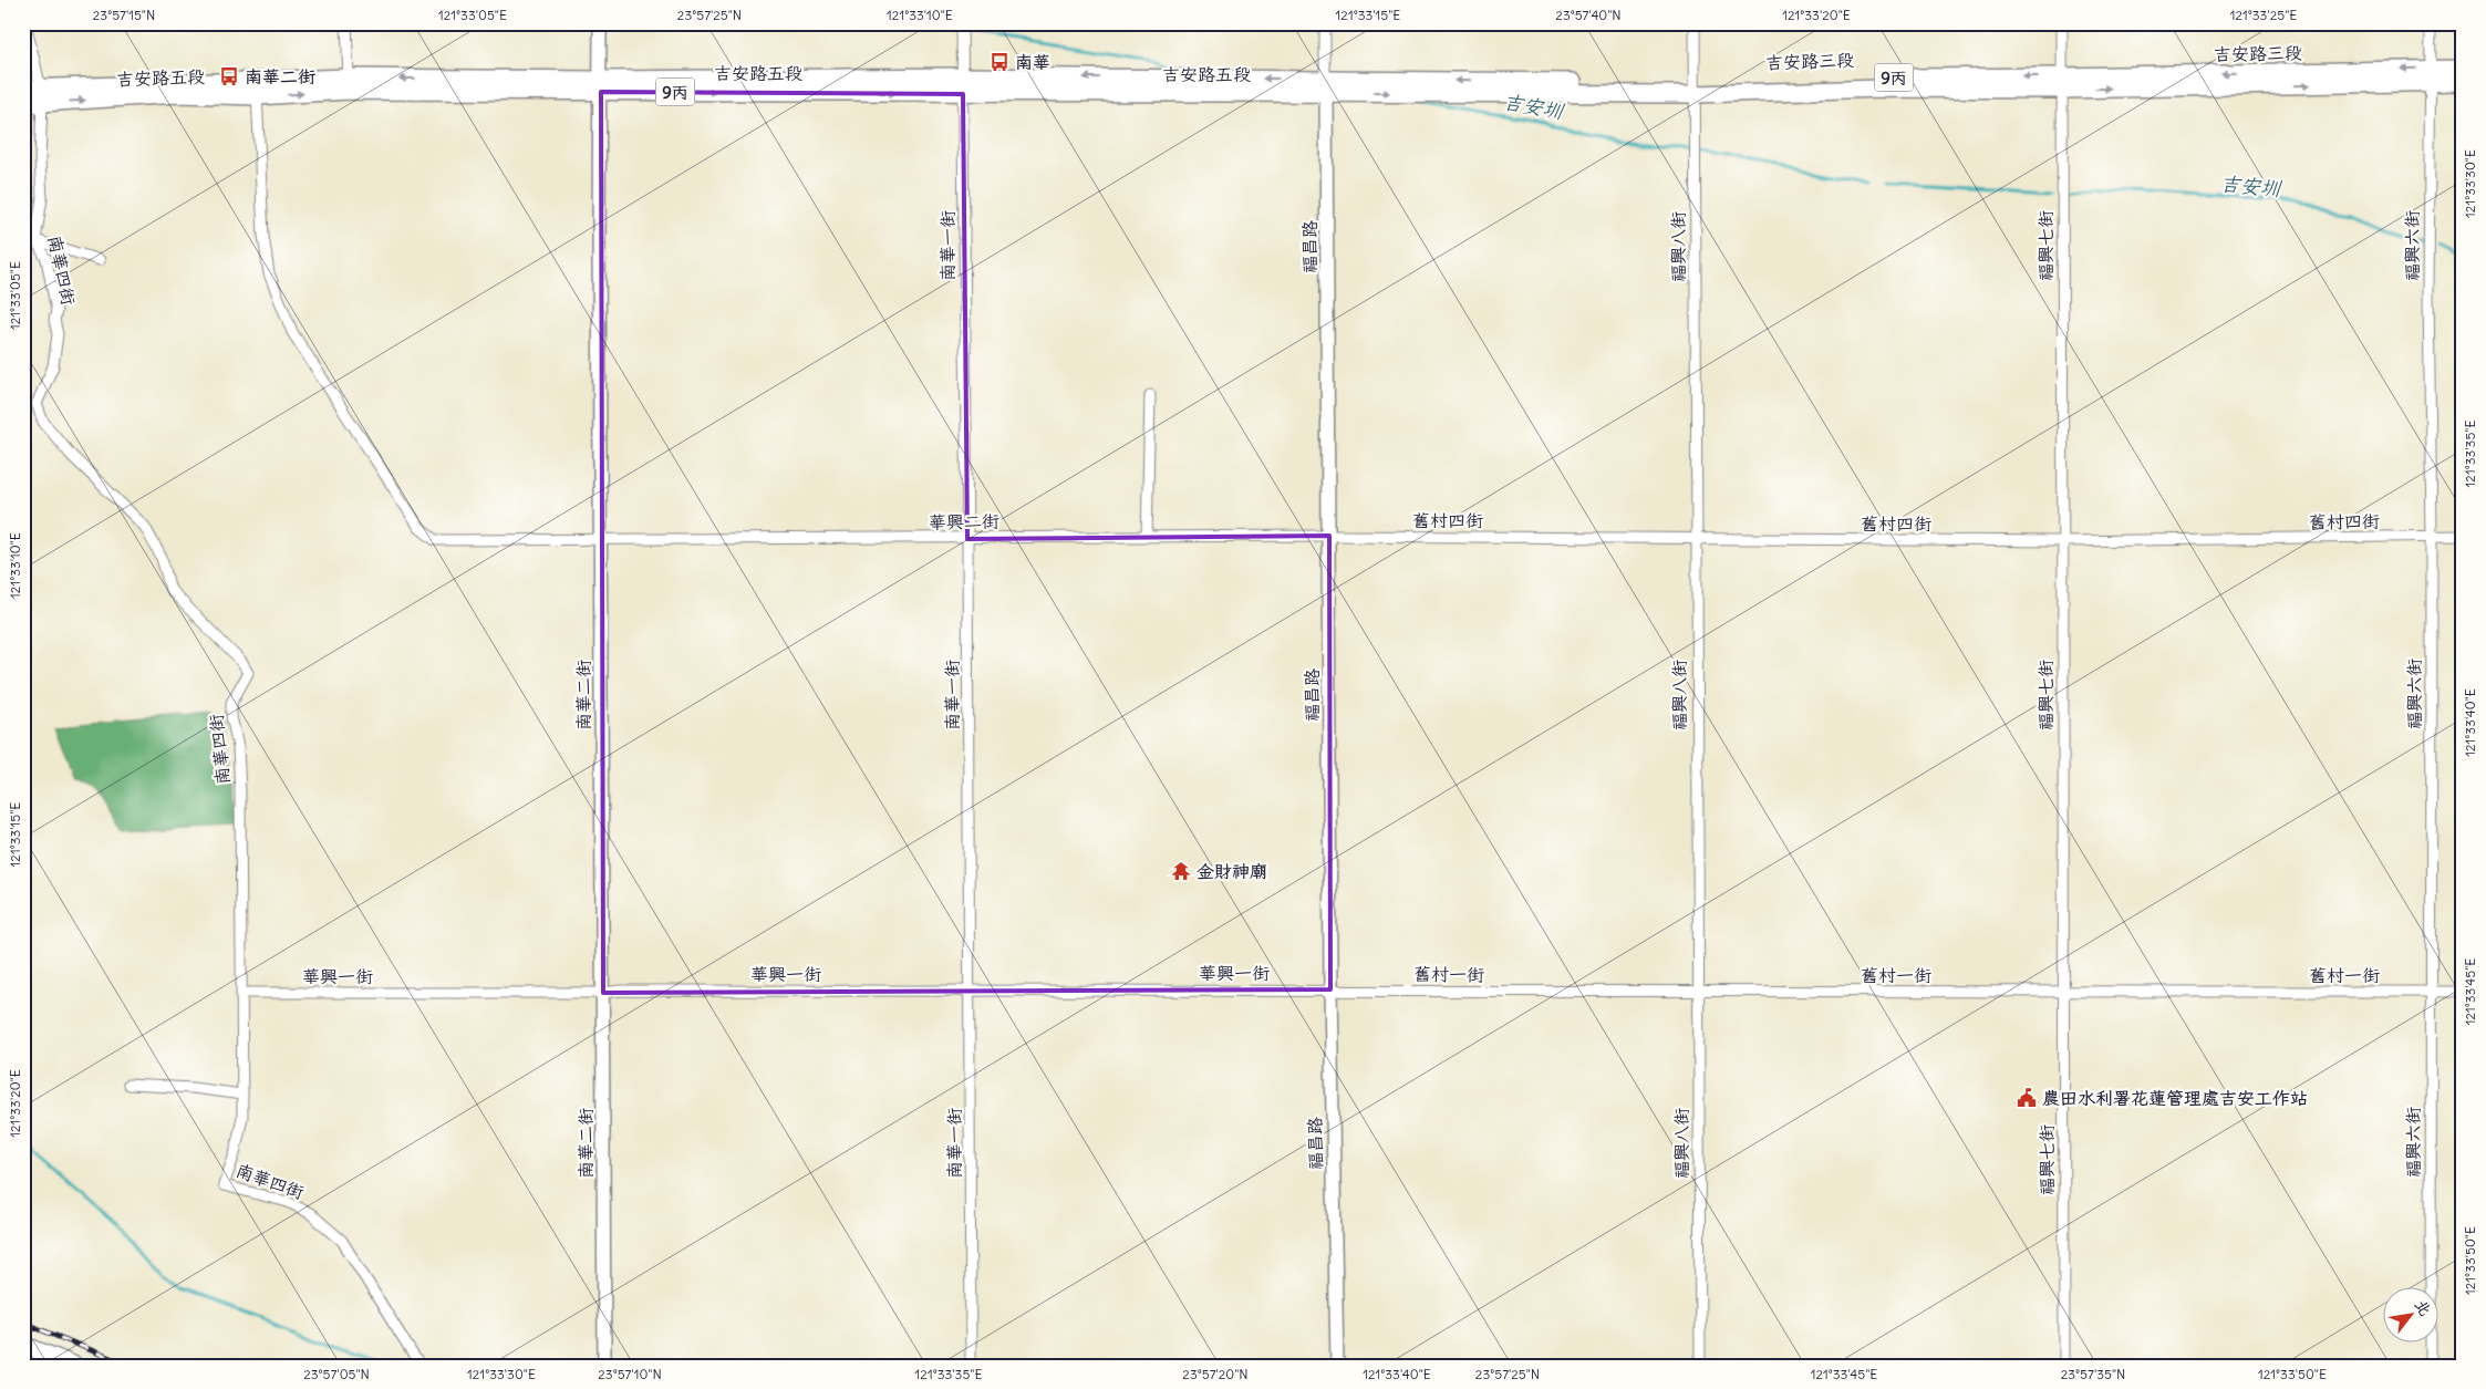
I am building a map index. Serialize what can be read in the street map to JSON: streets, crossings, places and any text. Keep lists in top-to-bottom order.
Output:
{
  "streets": {
    "main road": ["吉安路三段", "吉安路五段", "9丙"],
    "street": [
      "南華一街",
      "福興七街",
      "福興六街",
      "福昌路",
      "福興八街",
      "南華四街",
      "舊村四街",
      "華興二街",
      "南華二街",
      "華興一街",
      "舊村一街"
    ]
  },
  "crossings": [
    ["吉安路三段", "吉安路五段"],
    ["吉安路三段", "福興七街"],
    ["吉安路三段", "福興六街"],
    ["吉安路三段", "福昌路"],
    ["吉安路三段", "福興八街"],
    ["吉安路五段", "南華一街"],
    ["吉安路五段", "福昌路"],
    ["吉安路五段", "南華四街"],
    ["吉安路五段", "華興二街"],
    ["吉安路五段", "南華二街"],
    ["南華一街", "華興二街"],
    ["南華一街", "華興一街"],
    ["福興七街", "舊村四街"],
    ["福興七街", "舊村一街"],
    ["福興六街", "舊村四街"],
    ["福興六街", "舊村一街"],
    ["福昌路", "舊村四街"],
    ["福昌路", "華興二街"],
    ["福昌路", "華興一街"],
    ["福昌路", "舊村一街"],
    ["福興八街", "舊村四街"],
    ["福興八街", "舊村一街"],
    ["南華四街", "華興一街"],
    ["舊村四街", "華興二街"],
    ["華興二街", "南華二街"],
    ["南華二街", "華興一街"],
    ["華興一街", "舊村一街"]
  ],
  "water": ["吉安圳"],
  "places": {
    "bus stop": ["南華", "南華二街"],
    "temple": ["金財神廟"],
    "public building": ["農田水利署花蓮管理處吉安工作站"]
  },
  "north": "top right",
  "coordinates": [
    "23°57'15\"N",
    "121°33'05\"E",
    "23°57'25\"N",
    "121°33'10\"E",
    "121°33'15\"E",
    "23°57'40\"N",
    "121°33'20\"E",
    "121°33'25\"E",
    "121°33'30\"E",
    "121°33'35\"E",
    "121°33'40\"E",
    "121°33'45\"E",
    "121°33'50\"E",
    "23°57'05\"N",
    "23°57'10\"N",
    "23°57'20\"N",
    "23°57'35\"N"
  ]
}
